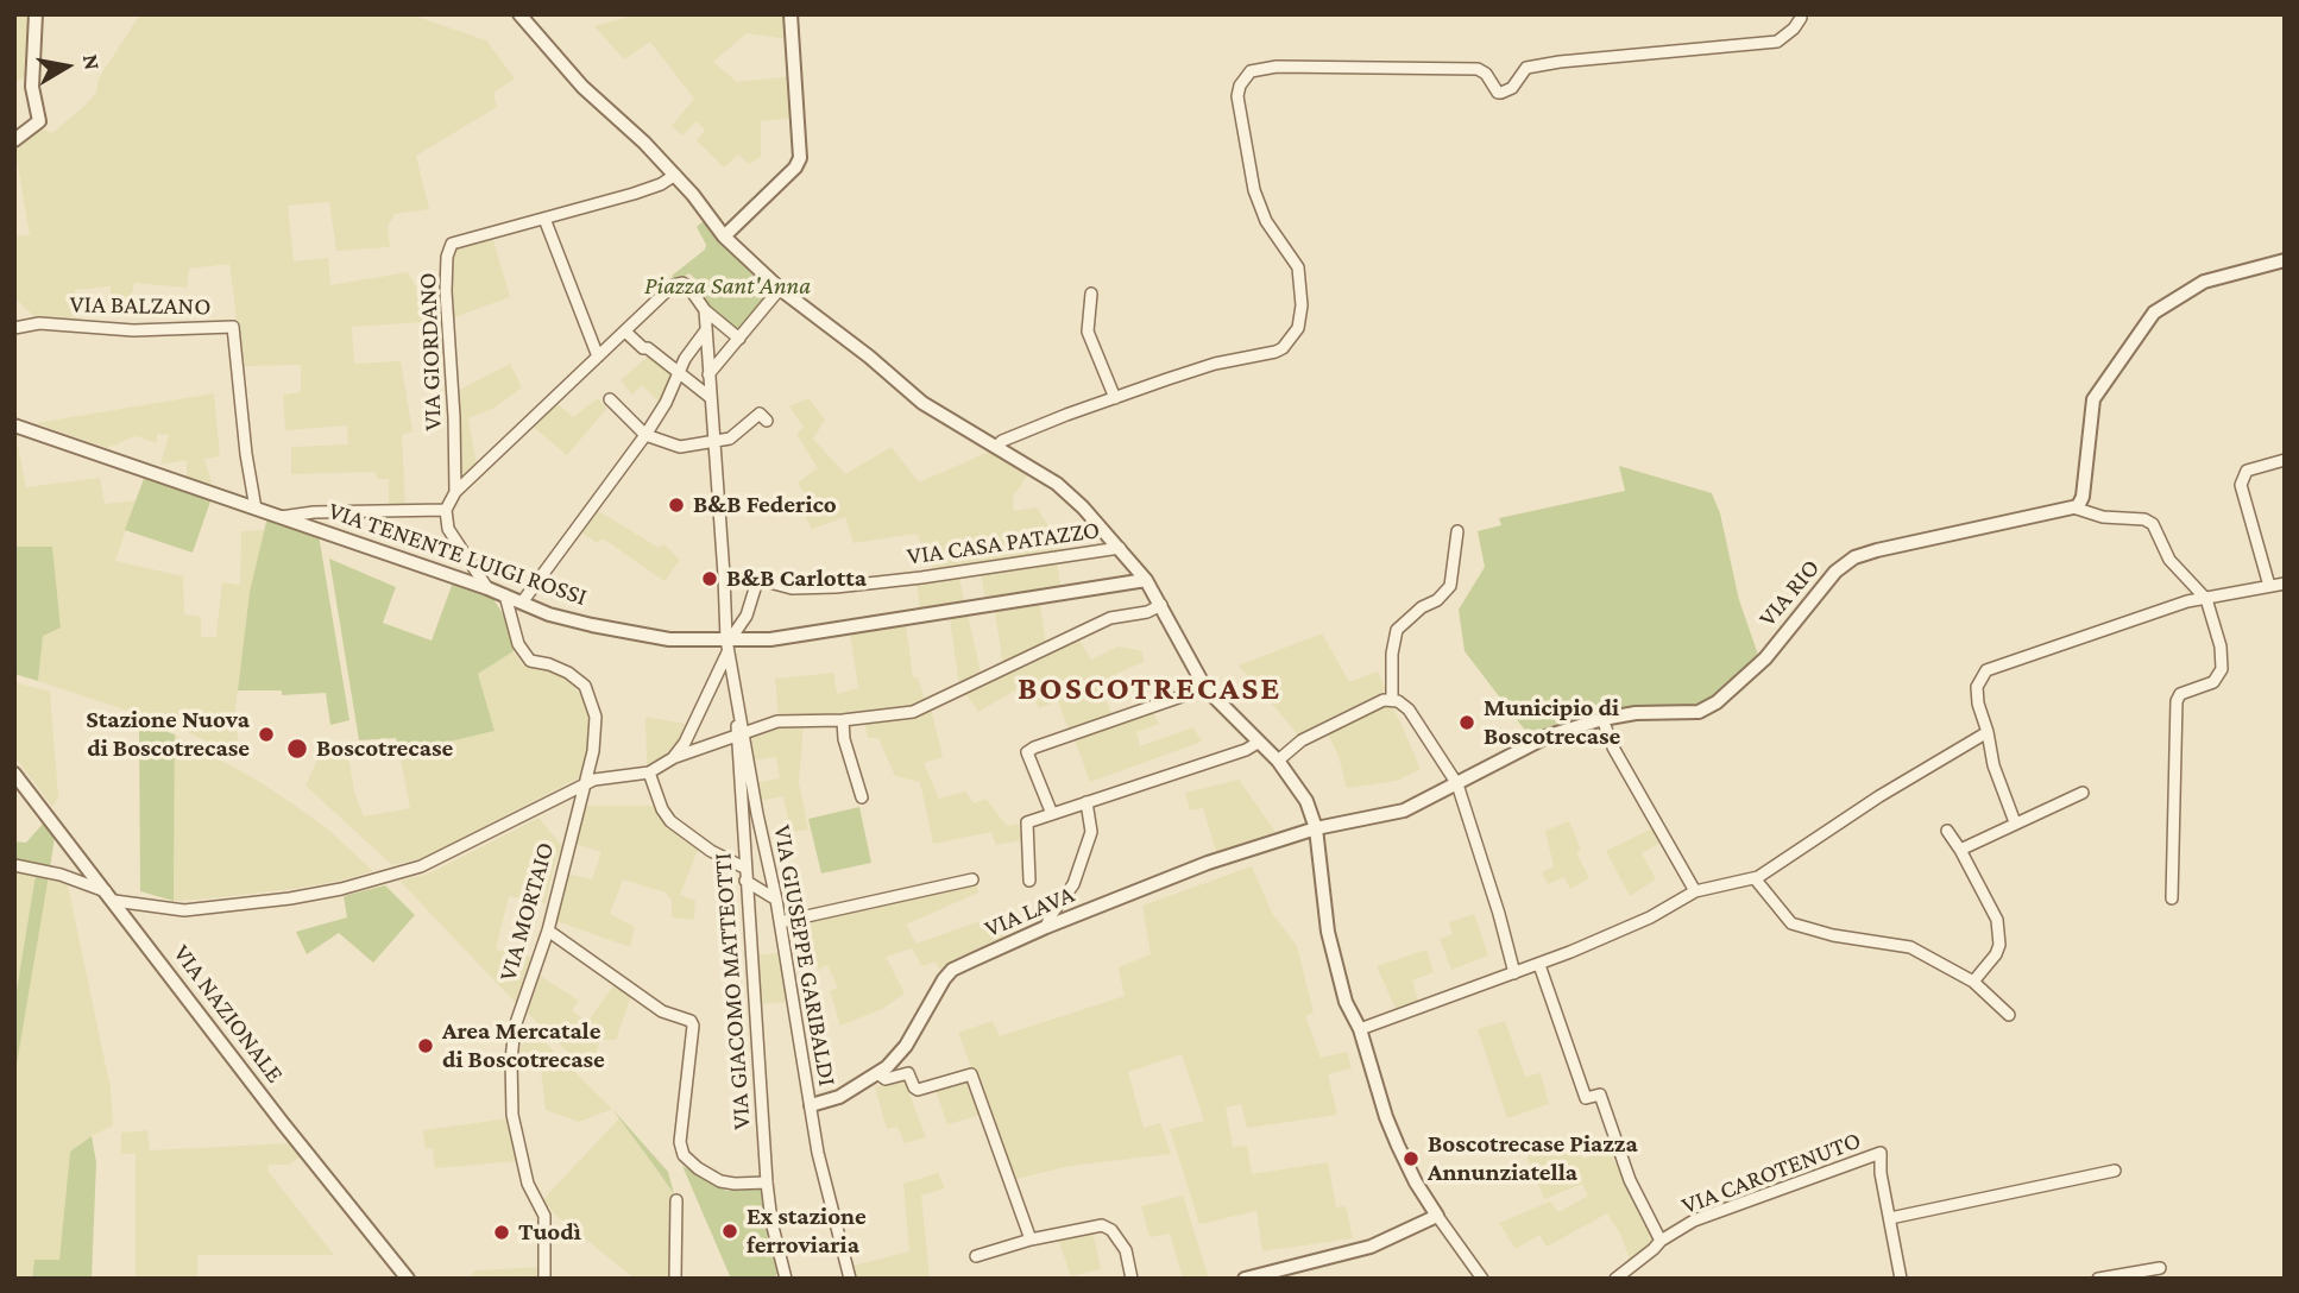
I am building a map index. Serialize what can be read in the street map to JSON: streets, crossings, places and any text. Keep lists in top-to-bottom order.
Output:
{
  "streets": {
    "street": [
      "VIA BALZANO",
      "VIA GIORDANO",
      "VIA CASA PATAZZO",
      "VIA TENENTE LUIGI ROSSI",
      "VIA RIO",
      "VIA MORTAIO",
      "VIA LAVA",
      "VIA GIUSEPPE GARIBALDI",
      "VIA GIACOMO MATTEOTTI",
      "VIA NAZIONALE",
      "VIA CAROTENUTO"
    ]
  },
  "crossings": [
    ["VIA BALZANO", "VIA TENENTE LUIGI ROSSI"],
    ["VIA CASA PATAZZO", "VIA TENENTE LUIGI ROSSI"],
    ["VIA CASA PATAZZO", "VIA GIACOMO MATTEOTTI"],
    ["VIA TENENTE LUIGI ROSSI", "VIA MORTAIO"],
    ["VIA TENENTE LUIGI ROSSI", "VIA GIACOMO MATTEOTTI"],
    ["VIA RIO", "VIA LAVA"],
    ["VIA LAVA", "VIA GIUSEPPE GARIBALDI"],
    ["VIA GIUSEPPE GARIBALDI", "VIA GIACOMO MATTEOTTI"]
  ],
  "districts": ["BOSCOTRECASE"],
  "parks": ["Piazza Sant'Anna"],
  "places": [
    "B&B Federico",
    "B&B Carlotta",
    "Municipio di Boscotrecase",
    "Stazione Nuova di Boscotrecase",
    "Boscotrecase",
    "Area Mercatale di Boscotrecase",
    "Boscotrecase Piazza Annunziatella",
    "Ex stazione ferroviaria",
    "Tuodì"
  ],
  "north": "right"
}
